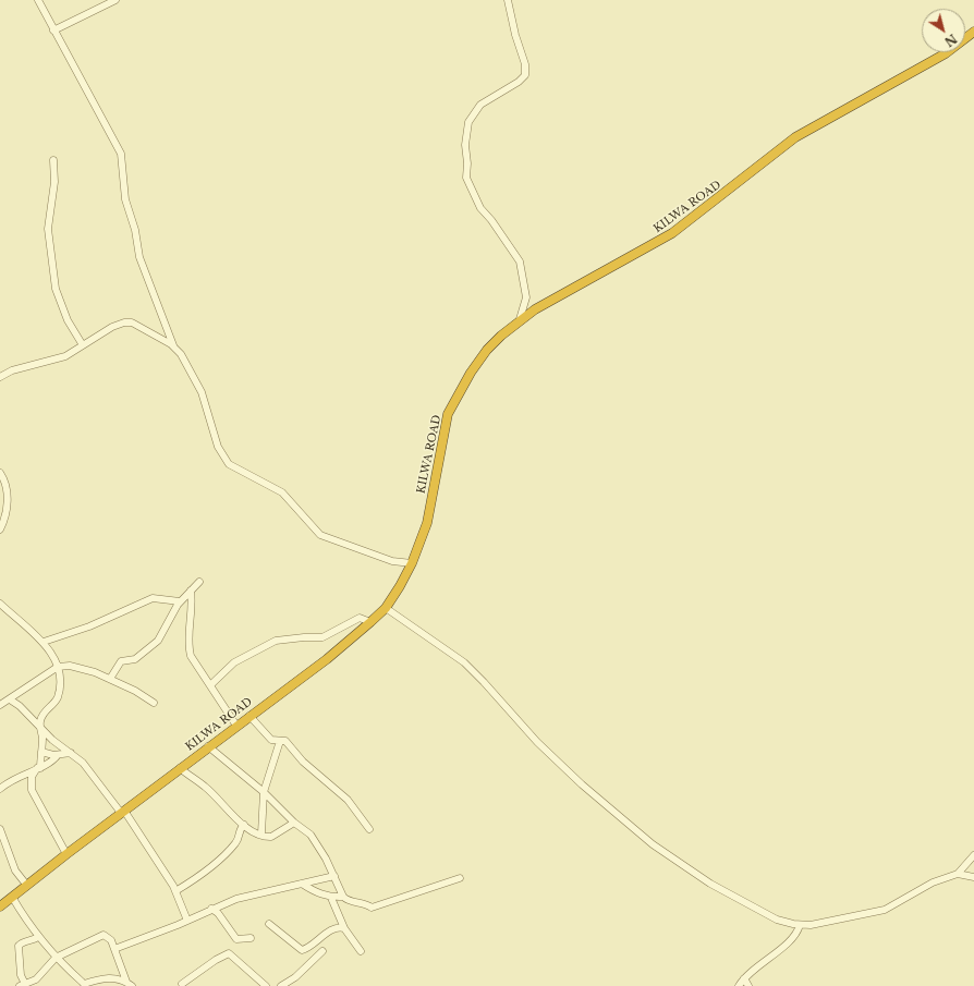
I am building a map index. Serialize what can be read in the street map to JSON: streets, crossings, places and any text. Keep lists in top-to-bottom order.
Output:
{
  "streets": {
    "highway": ["KILWA ROAD"]
  },
  "north": "bottom right"
}
